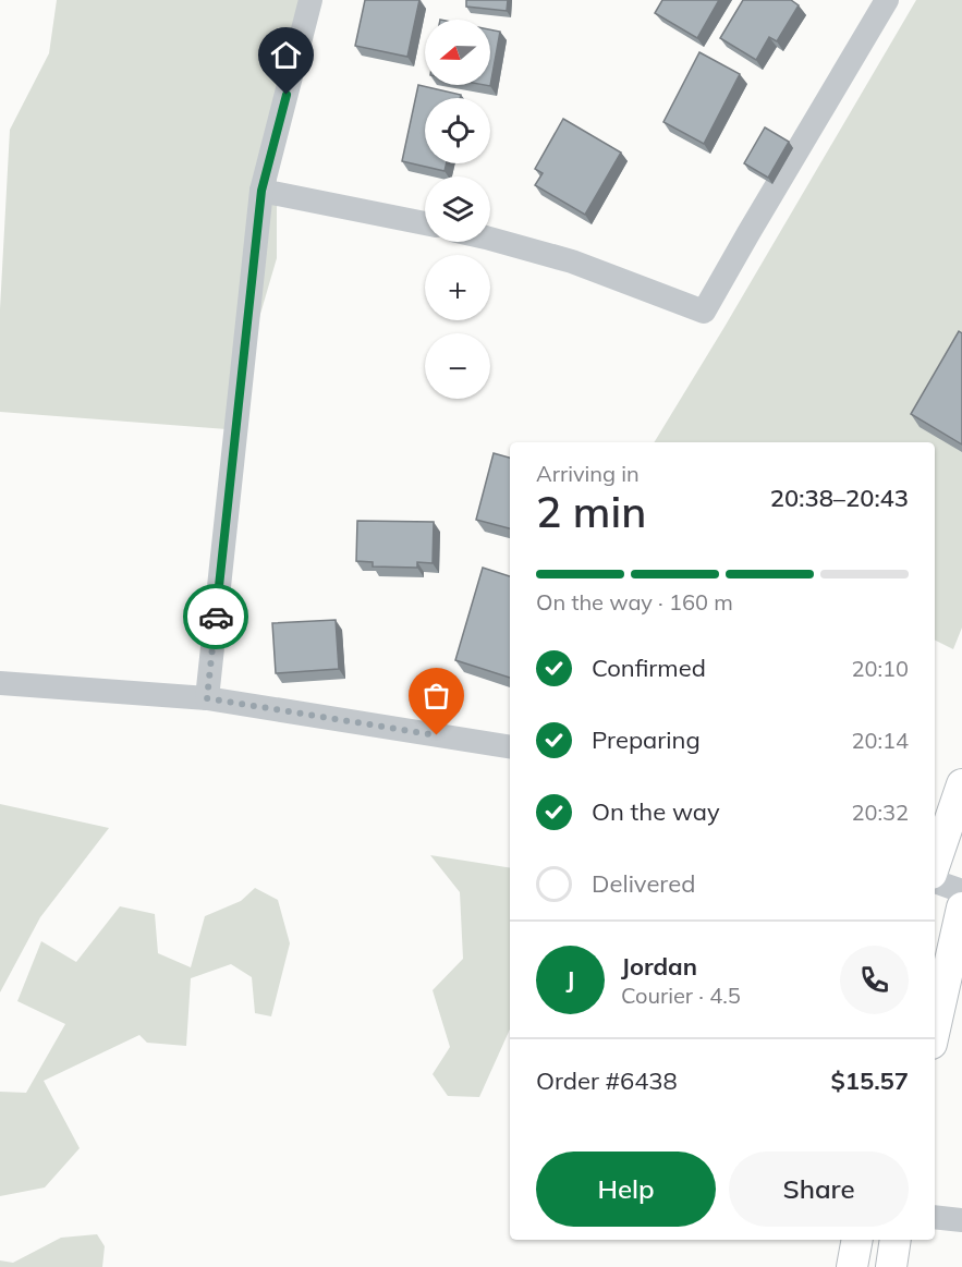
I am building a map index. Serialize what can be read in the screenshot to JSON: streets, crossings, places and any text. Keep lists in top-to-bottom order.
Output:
{
  "north": "left",
  "page": {
    "map_buttons": ["+", "−"],
    "heading": ["2 min", "Arriving in", "20:38–20:43"],
    "panel": [
      "Jordan",
      "Courier · 4.5",
      "Order #6438",
      "$15.57"
    ],
    "bar": "On the way · 160 m",
    "list": [
      ["Confirmed", "20:10"],
      ["Preparing", "20:14"],
      ["On the way", "20:32"],
      "Delivered"
    ],
    "round": "J",
    "buttons": ["Help", "Share"]
  }
}
